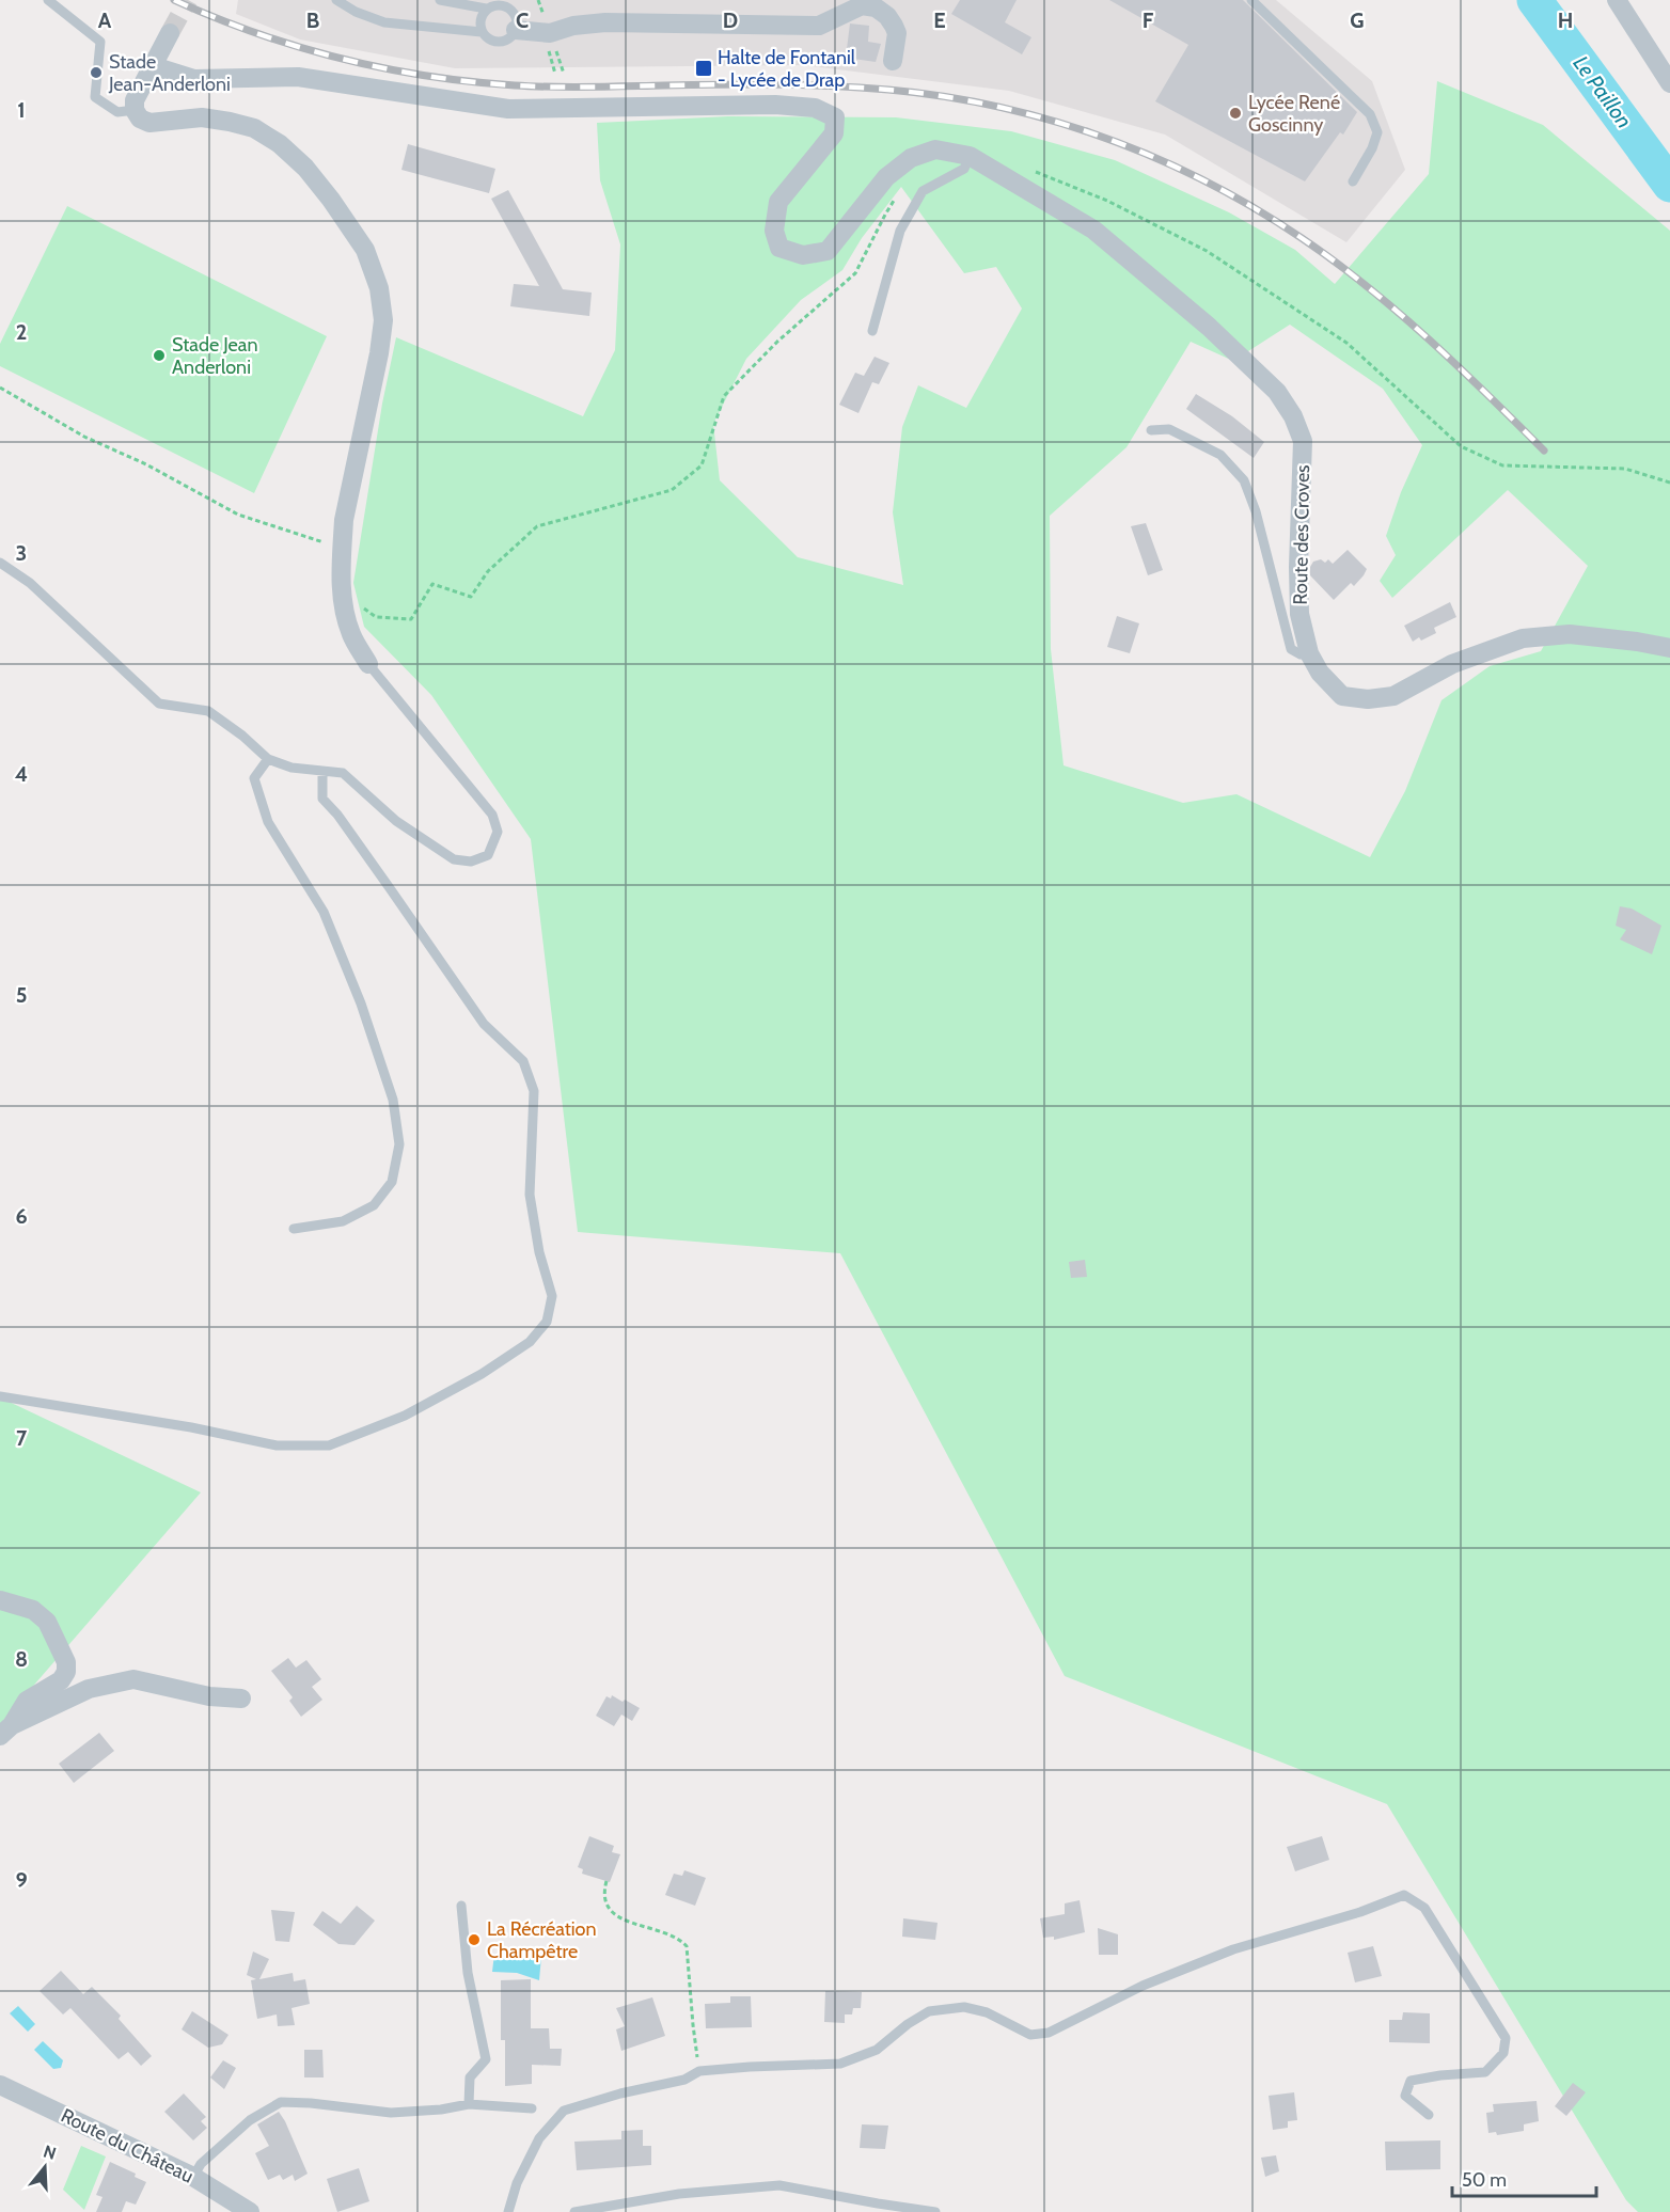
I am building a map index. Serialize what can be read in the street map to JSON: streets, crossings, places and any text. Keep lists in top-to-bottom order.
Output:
{
  "streets": {
    "street": ["Route des Croves", "Route du Château"]
  },
  "water": ["Le Paillon"],
  "places": {
    "transit": ["Halte de Fontanil - Lycée de Drap"],
    "other": [
      "Stade Jean-Anderloni",
      "Lycée René Goscinny",
      "Stade Jean Anderloni",
      "La Récréation Champêtre"
    ]
  },
  "scale_bar": "50 m",
  "north": "top",
  "grid": {
    "columns": [
      "A",
      "B",
      "C",
      "D",
      "E",
      "F",
      "G",
      "H"
    ],
    "rows": [
      "1",
      "2",
      "3",
      "4",
      "5",
      "6",
      "7",
      "8",
      "9"
    ]
  }
}
